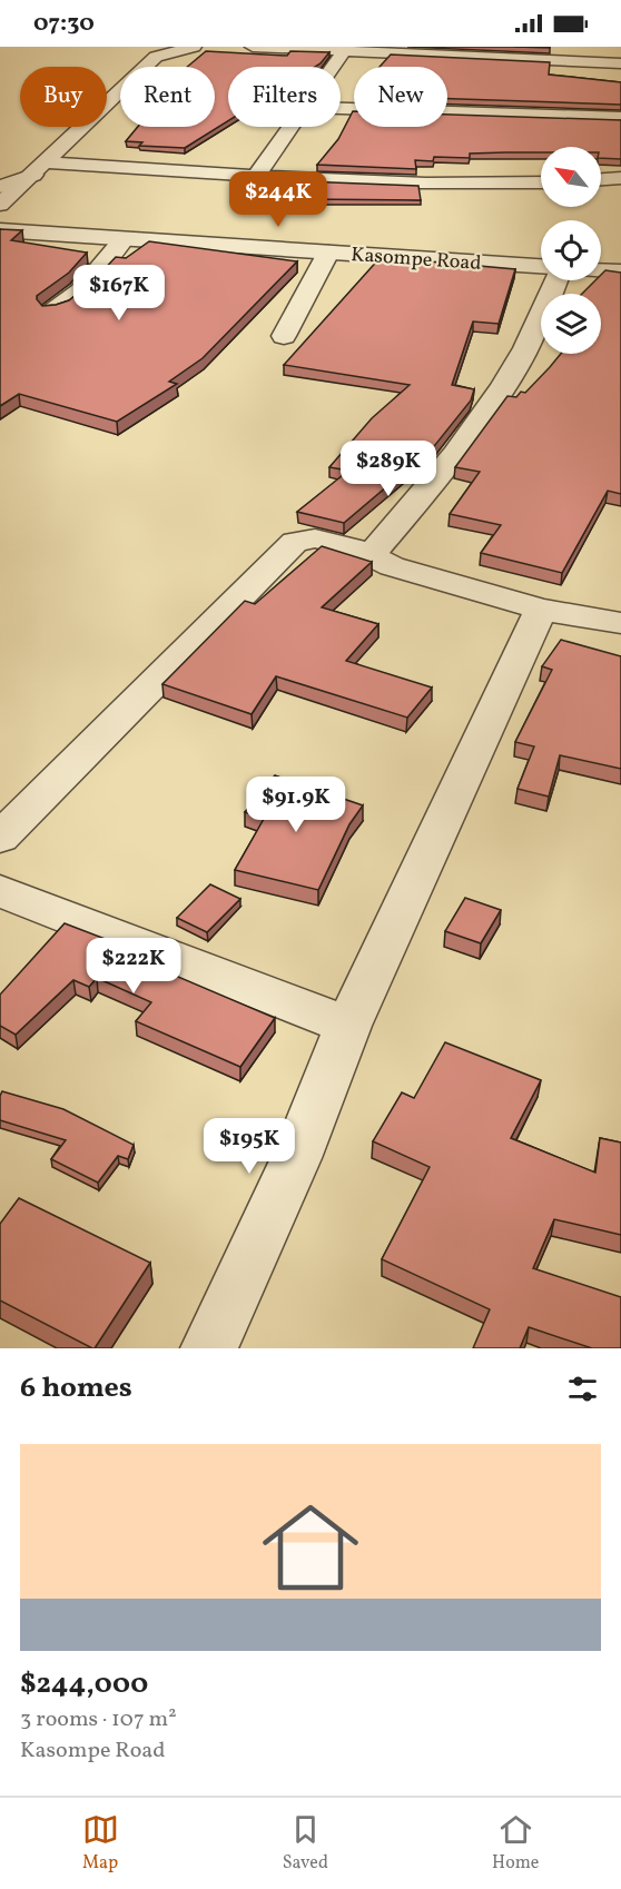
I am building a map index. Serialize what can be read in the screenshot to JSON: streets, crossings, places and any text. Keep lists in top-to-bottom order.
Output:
{
  "streets": {
    "street": ["Kasompe Road"]
  },
  "north": "top left",
  "page": {
    "status": "07:30",
    "chip": [
      "Buy",
      "Rent",
      "Filters",
      "New"
    ],
    "price": [
      "$244K",
      "$167K",
      "$289K",
      "$91.9K",
      "$222K",
      "$195K"
    ],
    "heading": "6 homes",
    "list": [
      {
        "name": "$244,000",
        "note": "3 rooms · 107 m² · Kasompe Road"
      }
    ],
    "tabs": ["Map", "Saved", "Home"]
  }
}
